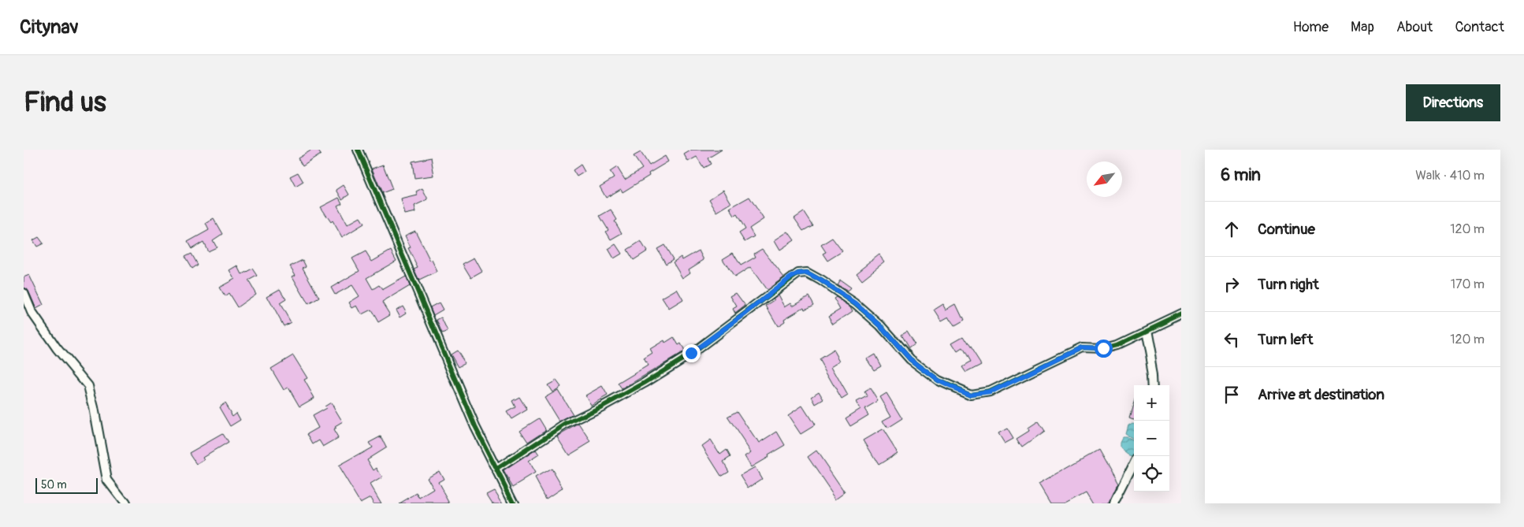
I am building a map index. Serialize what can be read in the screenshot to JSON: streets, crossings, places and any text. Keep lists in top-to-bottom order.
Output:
{
  "scale_bar": "50 m",
  "north": "bottom left",
  "page": {
    "header": "Citynav",
    "nav": [
      "Home",
      "Map",
      "About",
      "Contact"
    ],
    "buttons": "Directions",
    "title": "Find us",
    "heading": ["6 min", "Walk · 410 m"],
    "list": [
      ["Continue", "120 m"],
      ["Turn right", "170 m"],
      ["Turn left", "120 m"],
      "Arrive at destination"
    ],
    "map_buttons": ["+", "−"],
    "scale": "50 m"
  }
}
